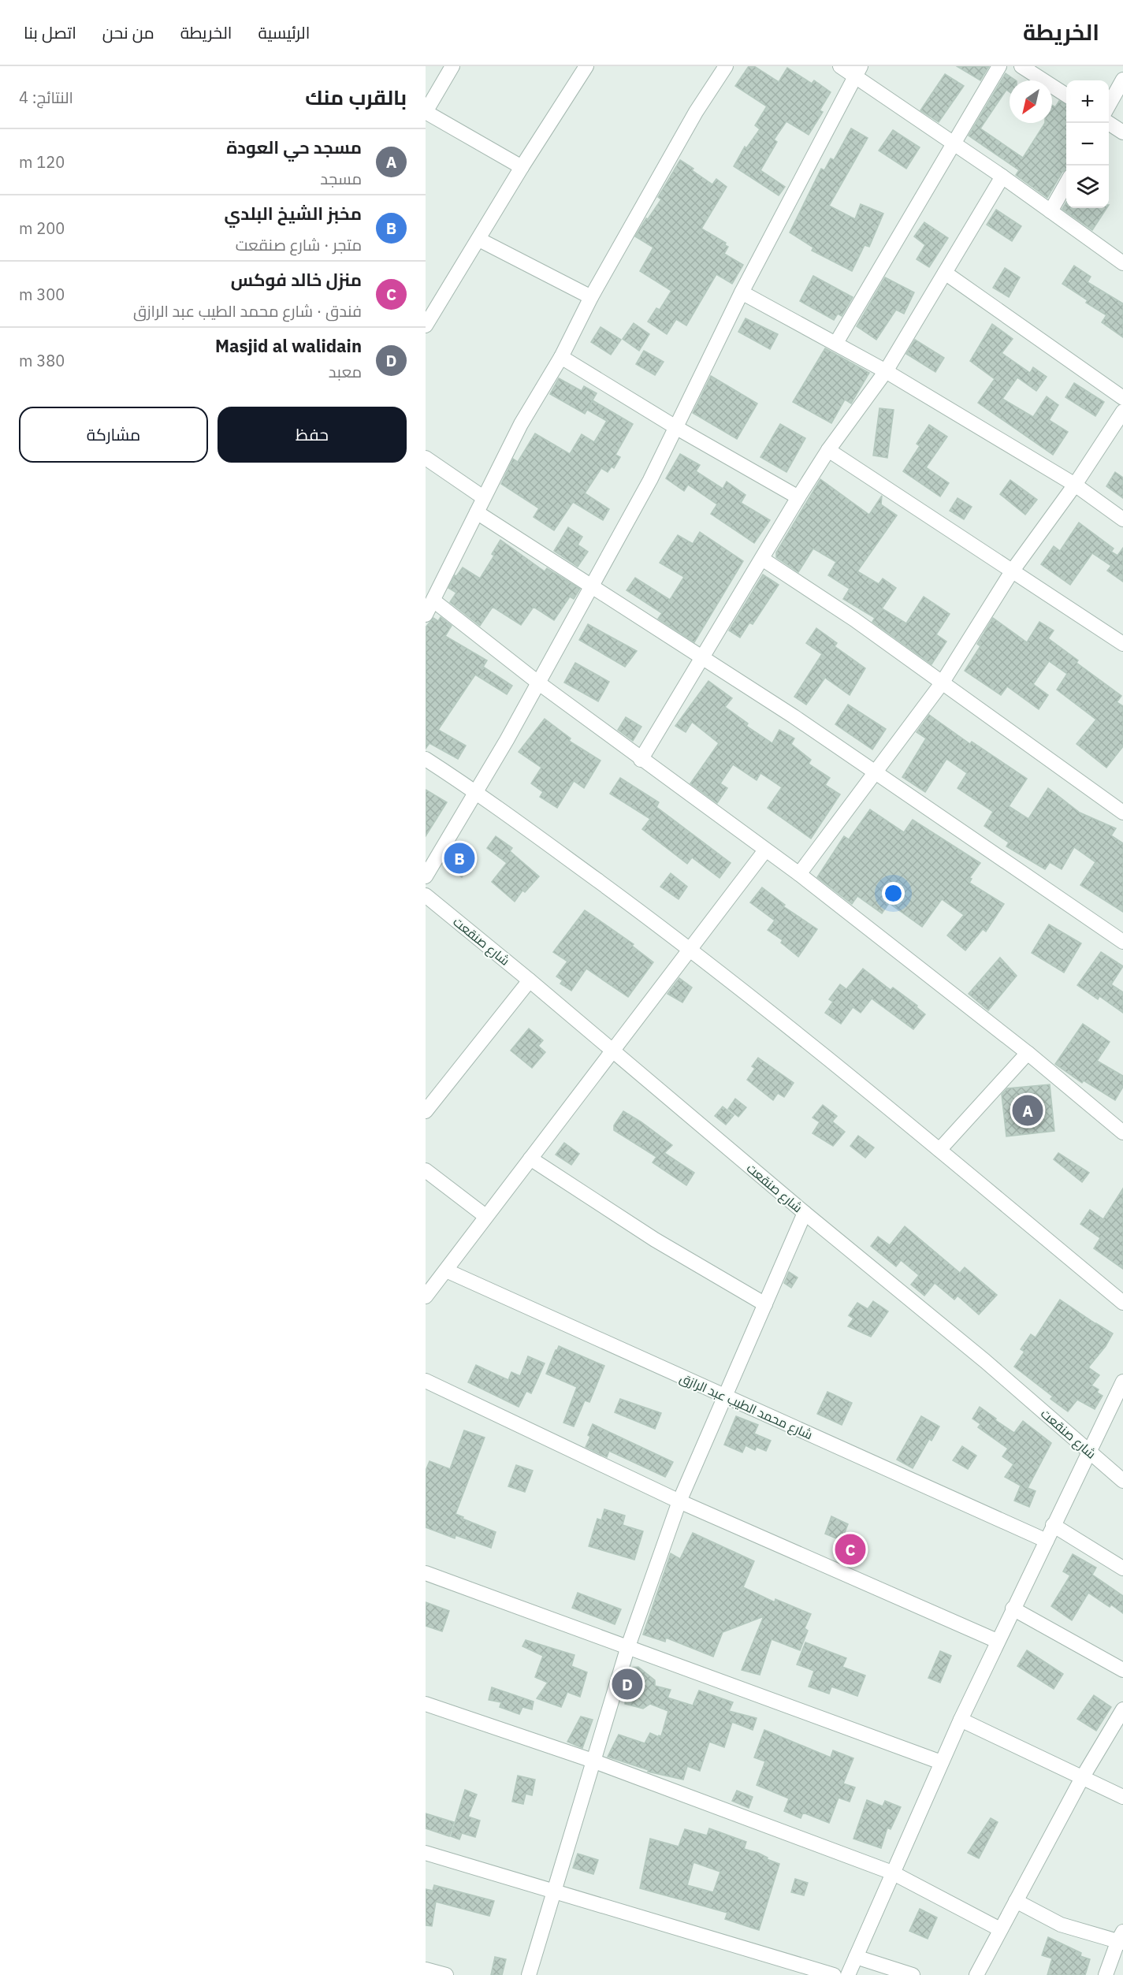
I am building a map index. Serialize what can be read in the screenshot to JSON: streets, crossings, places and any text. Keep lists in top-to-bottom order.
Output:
{
  "streets": {
    "street": ["شارع صنقعت", "شارع محمد الطيب عبد الرازق"]
  },
  "north": "bottom left",
  "page": {
    "header": "الخريطة",
    "nav": [
      "الرئيسية",
      "الخريطة",
      "من نحن",
      "اتصل بنا"
    ],
    "heading": ["بالقرب منك", "النتائج: 4"],
    "map_buttons": ["+", "−"],
    "list": [
      {
        "mark": "A",
        "name": "مسجد حي العودة",
        "note": "مسجد",
        "value": "120 m"
      },
      {
        "mark": "B",
        "name": "مخبز الشيخ البلدي",
        "note": "متجر · شارع صنقعت",
        "value": "200 m"
      },
      {
        "mark": "C",
        "name": "منزل خالد فوكس",
        "note": "فندق · شارع محمد الطيب عبد الرازق",
        "value": "300 m"
      },
      {
        "mark": "D",
        "name": "Masjid al walidain",
        "note": "معبد",
        "value": "380 m"
      }
    ],
    "buttons": ["حفظ", "مشاركة"],
    "pins": [
      "B",
      "A",
      "C",
      "D"
    ]
  }
}
